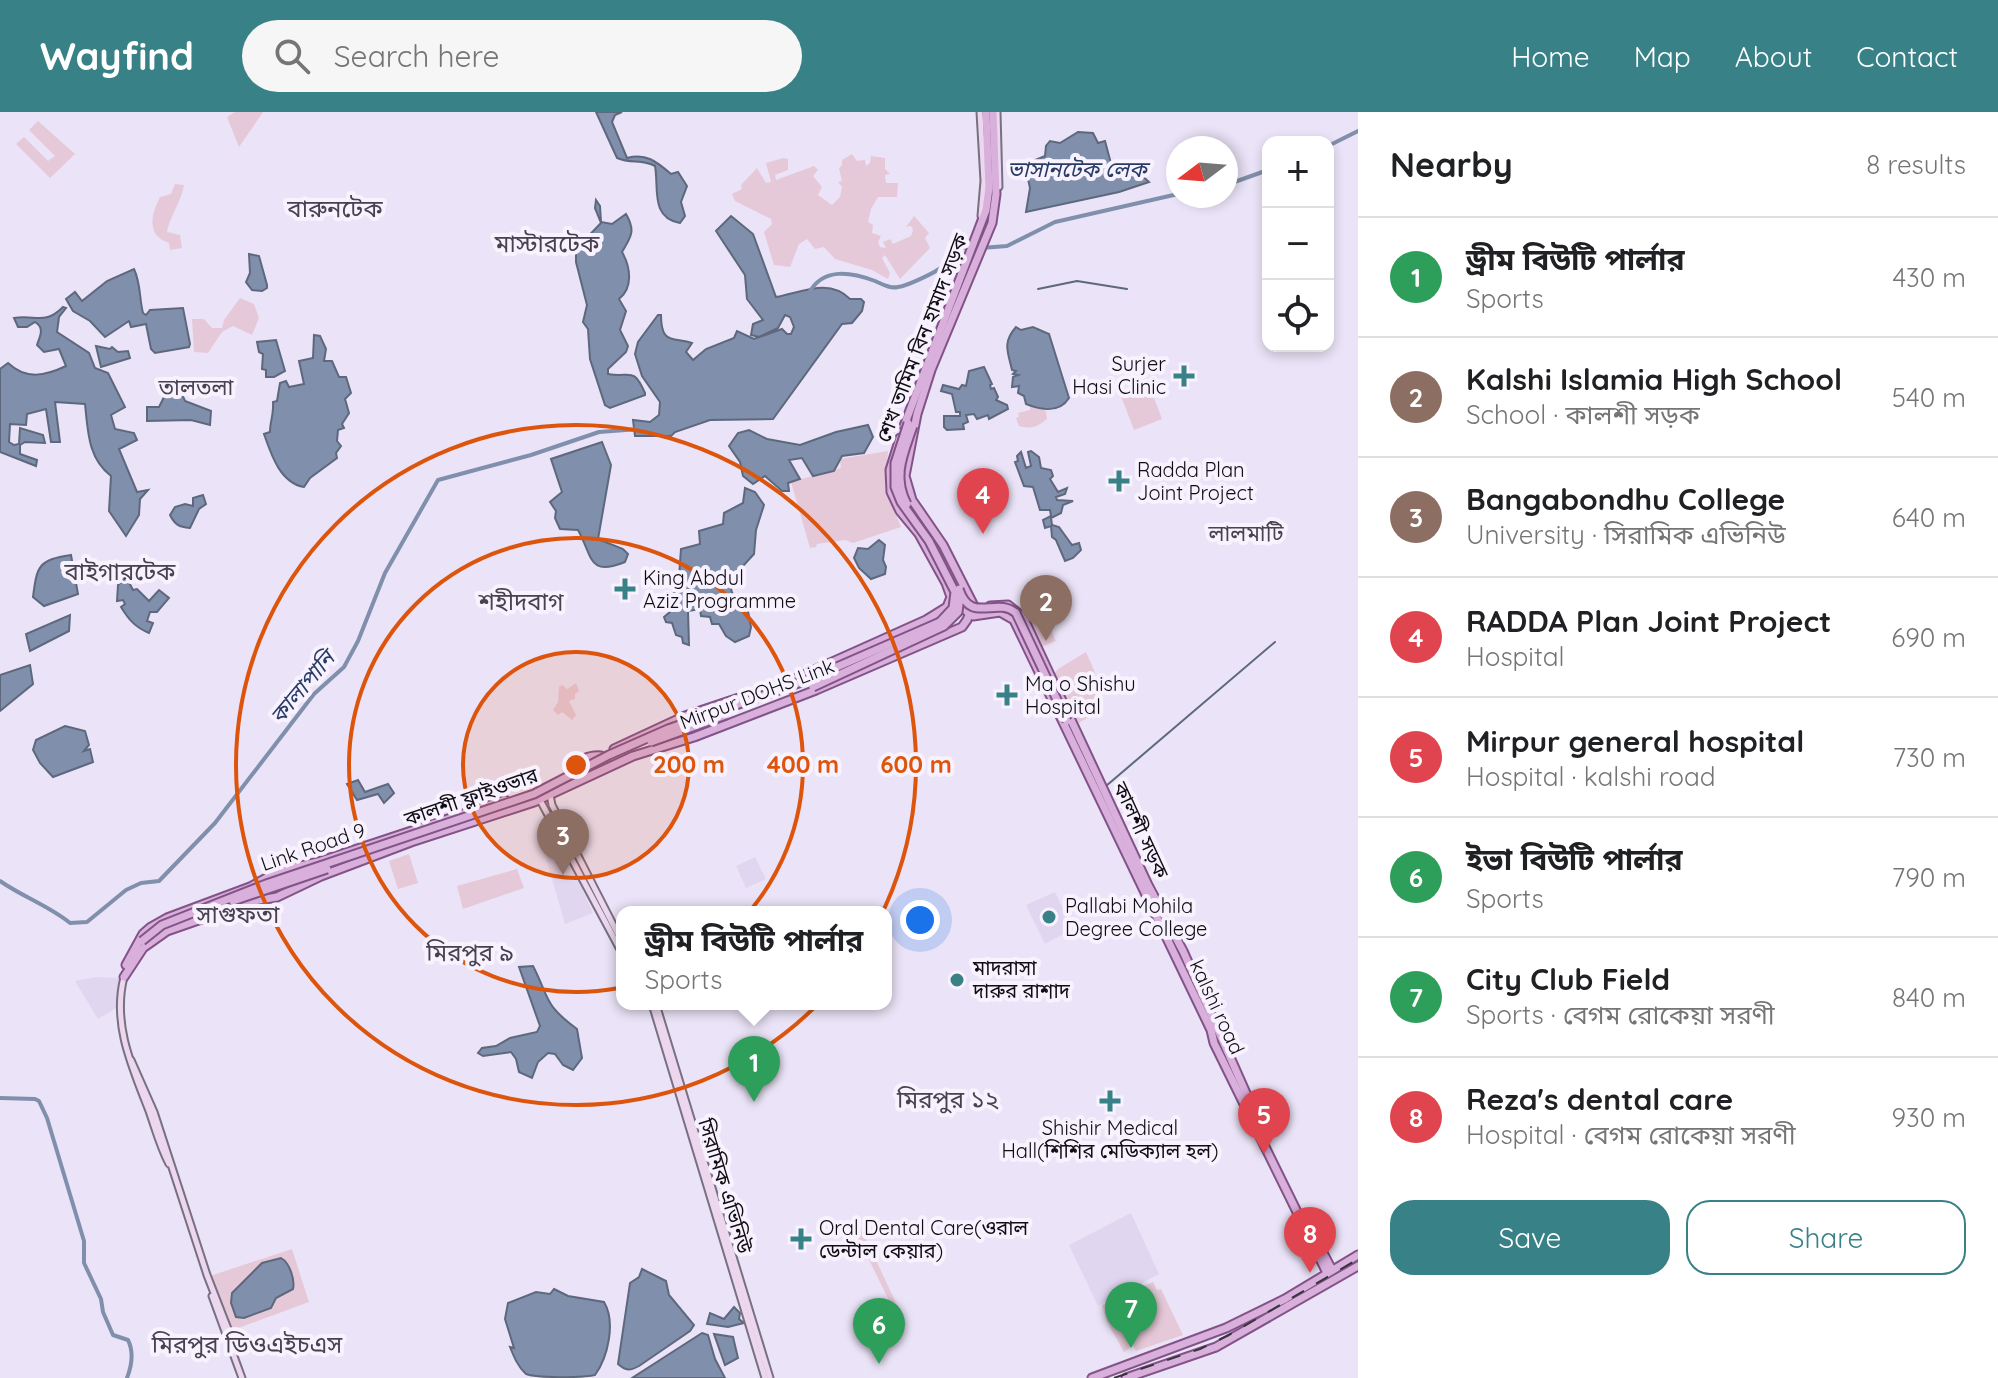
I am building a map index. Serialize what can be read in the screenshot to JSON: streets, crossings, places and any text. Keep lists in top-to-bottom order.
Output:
{
  "streets": {
    "main road": [
      "শেখ তামিম বিন হামাদ সড়ক",
      "Mirpur DOHS Link",
      "কালশী ফ্লাইওভার",
      "কালশী সড়ক",
      "Link Road 9",
      "kalshi road",
      "সিরামিক এভিনিউ"
    ]
  },
  "crossings": [
    ["শেখ তামিম বিন হামাদ সড়ক", "Mirpur DOHS Link"],
    ["শেখ তামিম বিন হামাদ সড়ক", "কালশী ফ্লাইওভার"],
    ["শেখ তামিম বিন হামাদ সড়ক", "কালশী সড়ক"],
    ["Mirpur DOHS Link", "কালশী ফ্লাইওভার"],
    ["Mirpur DOHS Link", "Link Road 9"],
    ["Mirpur DOHS Link", "kalshi road"],
    ["কালশী ফ্লাইওভার", "Link Road 9"],
    ["কালশী সড়ক", "kalshi road"]
  ],
  "districts": [
    "বারুনটেক",
    "মাস্টারটেক",
    "তালতলা",
    "লালমাটি",
    "বাইগারটেক",
    "শহীদবাগ",
    "সাগুফতা",
    "মিরপুর ৯",
    "মিরপুর ১২",
    "মিরপুর ডিওএইচএস"
  ],
  "water": ["ভাসানটেক লেক", "কালাপানি"],
  "places": {
    "health": [
      "Surjer Hasi Clinic",
      "Radda Plan Joint Project",
      "King Abdul Aziz Programme",
      "Ma o Shishu Hospital",
      "Shishir Medical Hall(শিশির মেডিক্যাল হল)",
      "Oral Dental Care(ওরাল ডেন্টাল কেয়ার)"
    ],
    "other": ["Pallabi Mohila Degree College", "মাদরাসা দারুর রাশাদ"]
  },
  "north": "left",
  "page": {
    "header": "Wayfind",
    "search": "Search here",
    "nav": [
      "Home",
      "Map",
      "About",
      "Contact"
    ],
    "heading": ["Nearby", "8 results"],
    "map_buttons": ["+", "−"],
    "list": [
      {
        "mark": "1",
        "name": "ড্রীম বিউটি পার্লার",
        "note": "Sports",
        "value": "430 m"
      },
      {
        "mark": "2",
        "name": "Kalshi Islamia High School",
        "note": "School · কালশী সড়ক",
        "value": "540 m"
      },
      {
        "mark": "3",
        "name": "Bangabondhu College",
        "note": "University · সিরামিক এভিনিউ",
        "value": "640 m"
      },
      {
        "mark": "4",
        "name": "RADDA Plan Joint Project",
        "note": "Hospital",
        "value": "690 m"
      },
      {
        "mark": "5",
        "name": "Mirpur general hospital",
        "note": "Hospital · kalshi road",
        "value": "730 m"
      },
      {
        "mark": "6",
        "name": "ইভা বিউটি পার্লার",
        "note": "Sports",
        "value": "790 m"
      },
      {
        "mark": "7",
        "name": "City Club Field",
        "note": "Sports · বেগম রোকেয়া সরণী",
        "value": "840 m"
      },
      {
        "mark": "8",
        "name": "Reza's dental care",
        "note": "Hospital · বেগম রোকেয়া সরণী",
        "value": "930 m"
      }
    ],
    "pins": [
      "4",
      "2",
      "3",
      "1",
      "5",
      "8",
      "7",
      "6"
    ],
    "popup": ["ড্রীম বিউটি পার্লার", "Sports"],
    "buttons": ["Save", "Share"]
  },
  "rings": ["200 m", "400 m", "600 m"]
}
